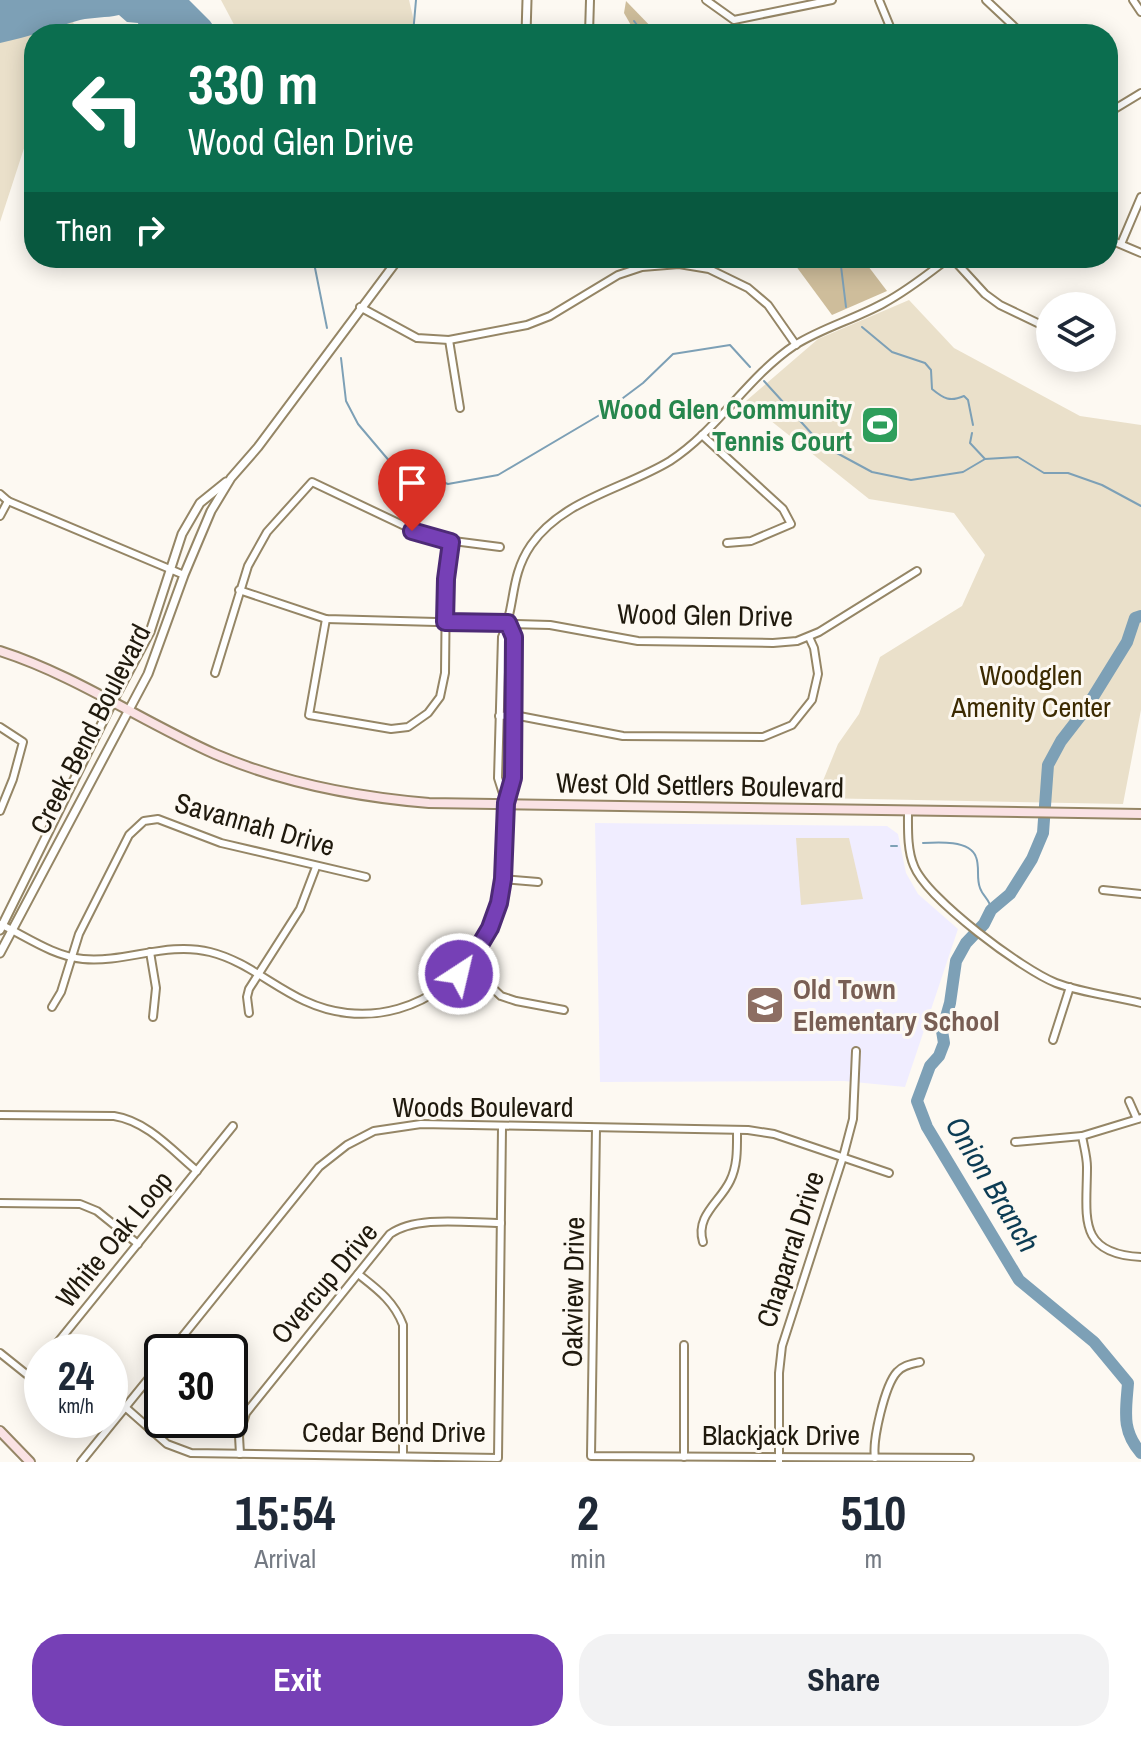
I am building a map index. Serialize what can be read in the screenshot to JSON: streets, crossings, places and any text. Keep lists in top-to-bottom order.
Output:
{
  "streets": {
    "main road": ["West Old Settlers Boulevard"],
    "street": [
      "Wood Glen Drive",
      "Creek Bend Boulevard",
      "Savannah Drive",
      "Woods Boulevard",
      "White Oak Loop",
      "Chaparral Drive",
      "Overcup Drive",
      "Oakview Drive",
      "Cedar Bend Drive",
      "Blackjack Drive"
    ]
  },
  "crossings": [
    ["Creek Bend Boulevard", "West Old Settlers Boulevard"],
    ["Woods Boulevard", "Chaparral Drive"],
    ["Woods Boulevard", "Oakview Drive"],
    ["Woods Boulevard", "Cedar Bend Drive"],
    ["Chaparral Drive", "Blackjack Drive"],
    ["Overcup Drive", "Cedar Bend Drive"],
    ["Oakview Drive", "Blackjack Drive"]
  ],
  "water": ["Onion Branch"],
  "parks": ["Woodglen Amenity Center"],
  "places": {
    "sports": ["Wood Glen Community Tennis Court"],
    "school or university": ["Old Town Elementary School"]
  },
  "page": {
    "turn": ["330 m", "Wood Glen Drive"],
    "then": "Then",
    "speed": "24 km/h",
    "limit": "30",
    "eta": [
      "15:54",
      "Arrival",
      "2",
      "min",
      "510",
      "m"
    ],
    "buttons": ["Exit", "Share"]
  }
}
